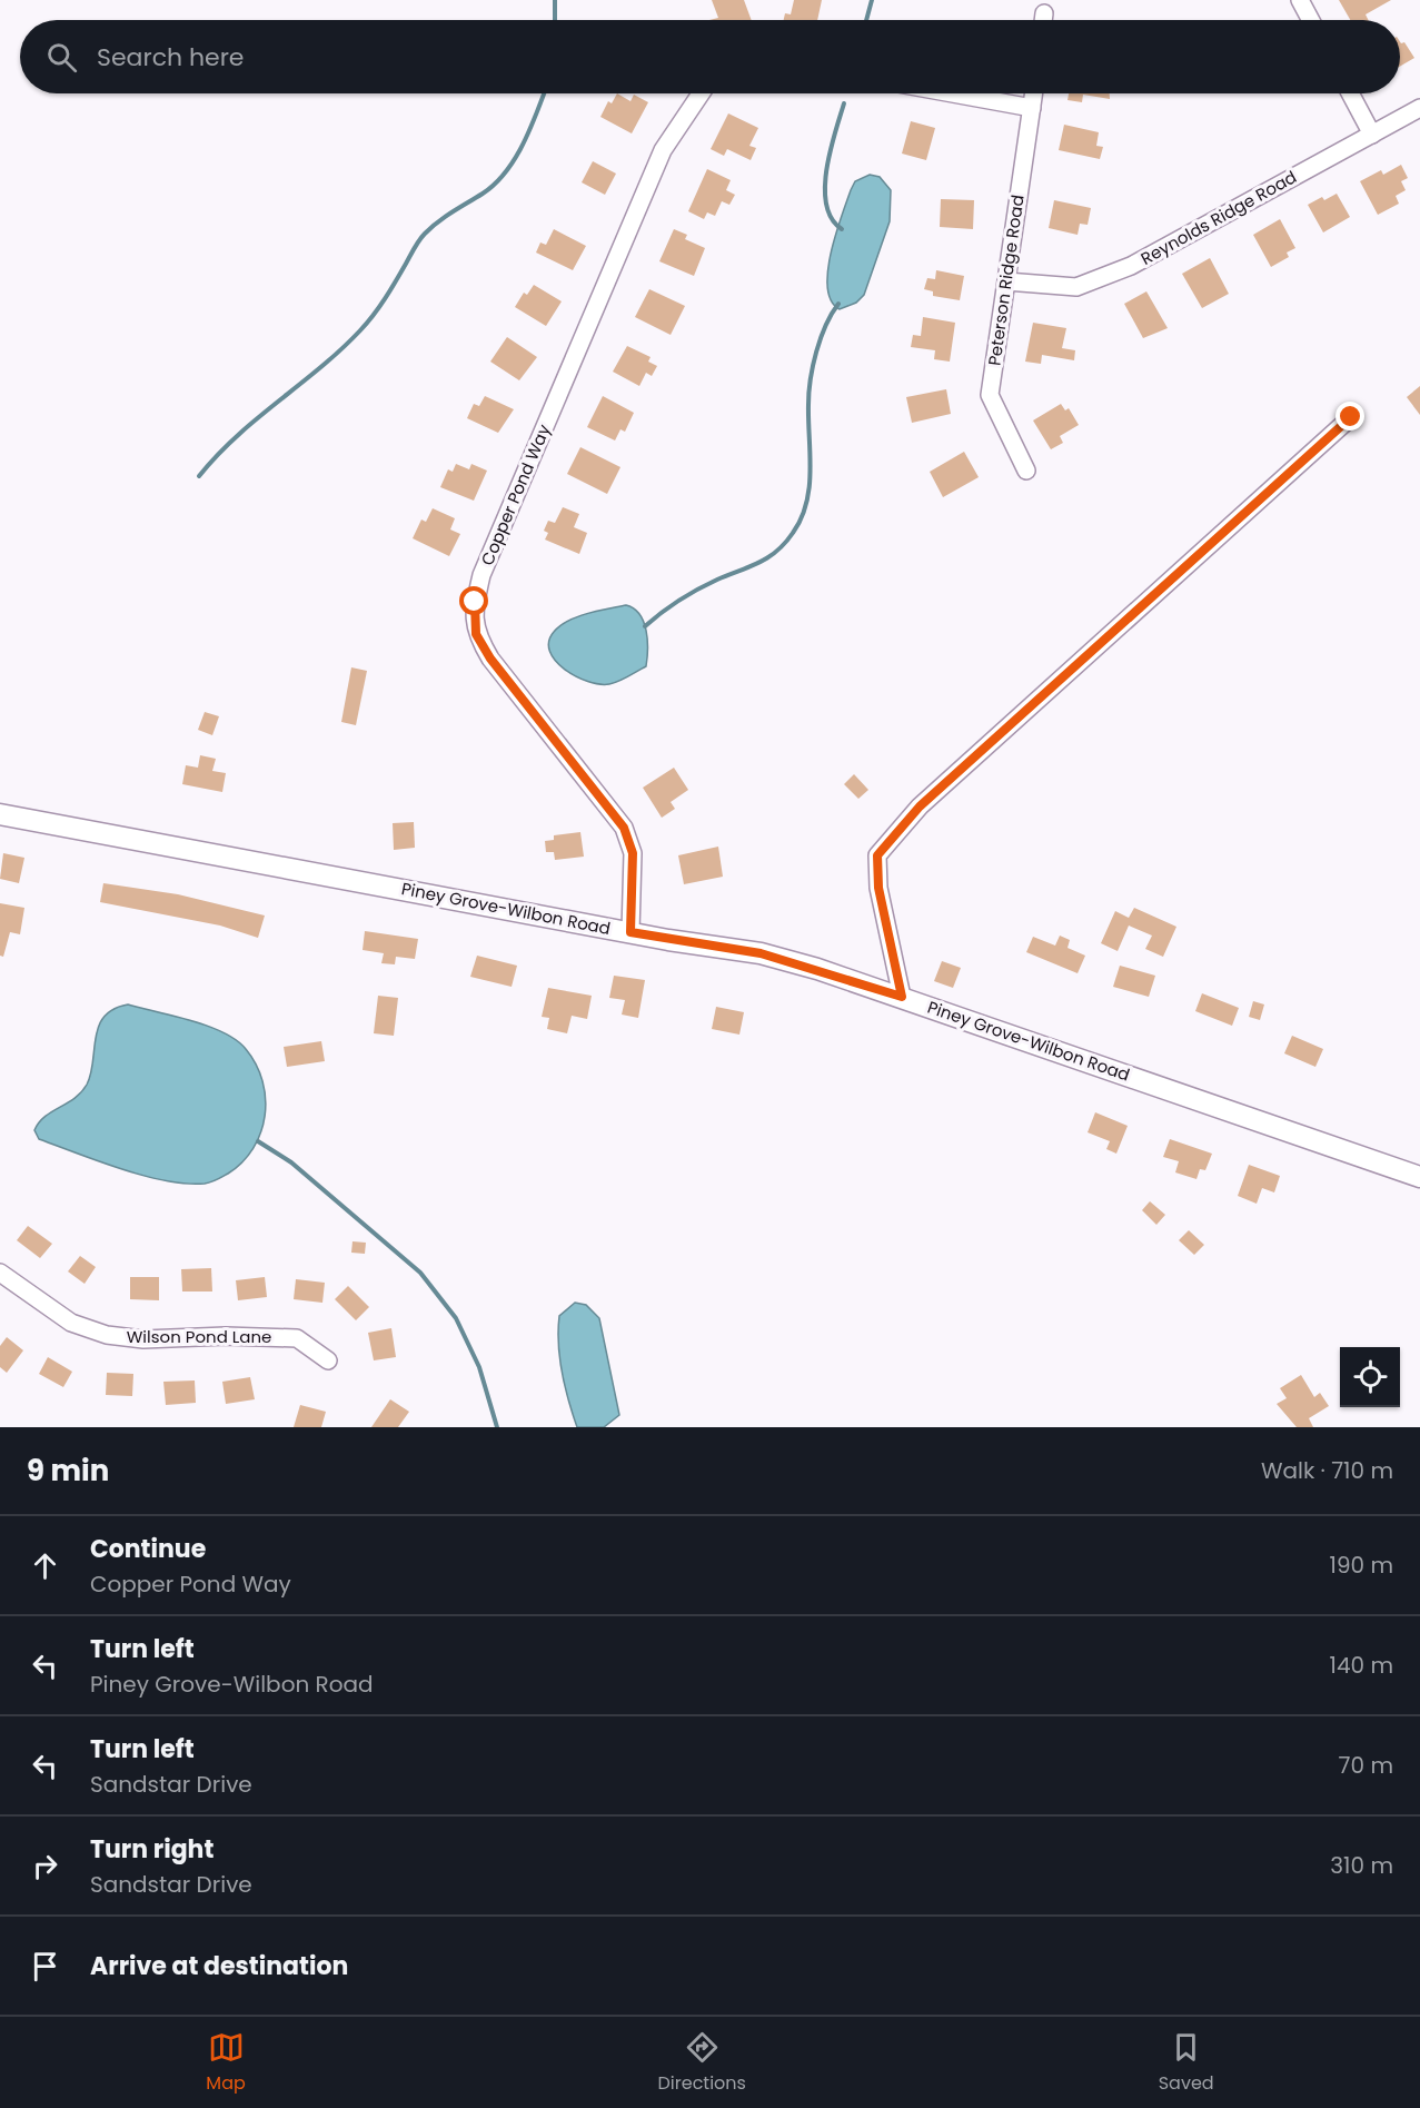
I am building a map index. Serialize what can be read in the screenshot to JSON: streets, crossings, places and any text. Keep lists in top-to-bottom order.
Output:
{
  "streets": {
    "street": [
      "Reynolds Ridge Road",
      "Peterson Ridge Road",
      "Copper Pond Way",
      "Piney Grove-Wilbon Road",
      "Wilson Pond Lane"
    ]
  },
  "crossings": [
    ["Reynolds Ridge Road", "Peterson Ridge Road"],
    ["Copper Pond Way", "Piney Grove-Wilbon Road"]
  ],
  "page": {
    "search": "Search here",
    "heading": ["9 min", "Walk · 710 m"],
    "list": [
      ["Continue", "Copper Pond Way", "190 m"],
      ["Turn left", "Piney Grove-Wilbon Road", "140 m"],
      ["Turn left", "Sandstar Drive", "70 m"],
      ["Turn right", "Sandstar Drive", "310 m"],
      "Arrive at destination"
    ],
    "nav": ["Map", "Directions", "Saved"]
  }
}
